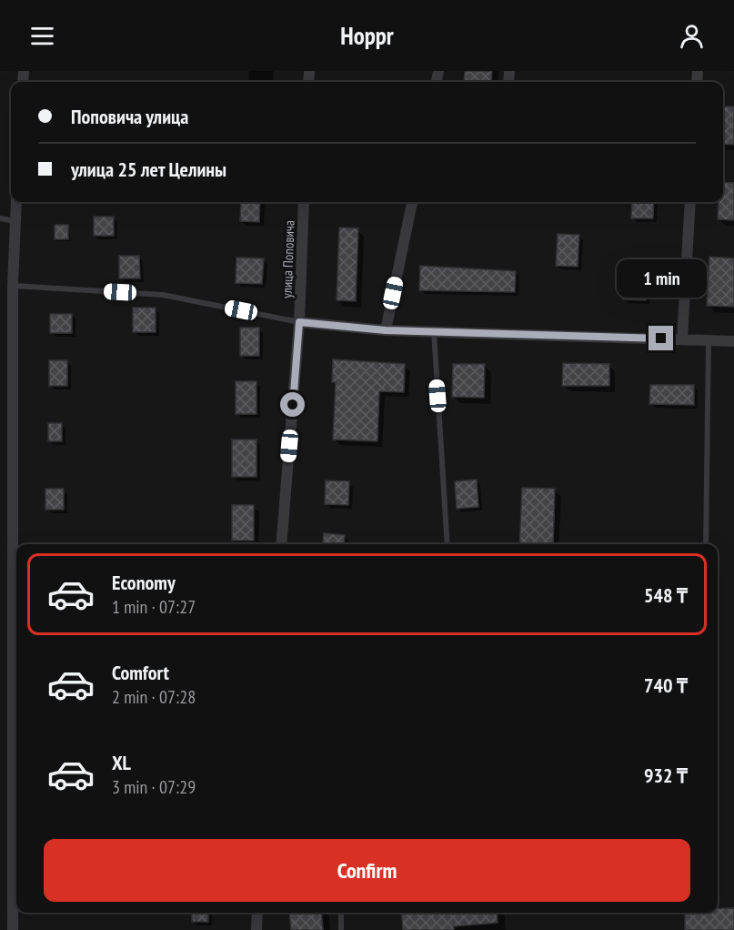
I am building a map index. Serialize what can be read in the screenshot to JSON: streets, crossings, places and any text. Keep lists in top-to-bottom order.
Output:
{
  "streets": {
    "street": ["улица Поповича"]
  },
  "page": {
    "header": "Hoppr",
    "banner": ["Поповича улица", "улица 25 лет Целины"],
    "bubble": "1 min",
    "list": [
      {
        "name": "Economy",
        "note": "1 min · 07:27",
        "value": "548 ₸"
      },
      {
        "name": "Comfort",
        "note": "2 min · 07:28",
        "value": "740 ₸"
      },
      {
        "name": "XL",
        "note": "3 min · 07:29",
        "value": "932 ₸"
      }
    ],
    "buttons": "Confirm"
  }
}
